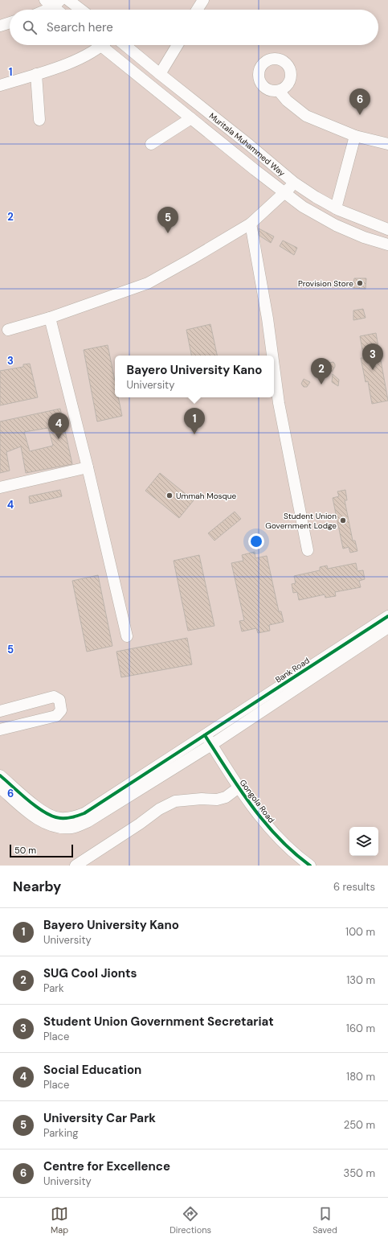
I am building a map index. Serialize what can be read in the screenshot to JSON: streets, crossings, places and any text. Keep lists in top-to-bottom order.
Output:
{
  "streets": {
    "street": ["Muritala Muhammed Way", "Bank Road", "Gongola Road"]
  },
  "crossings": [
    ["Bank Road", "Gongola Road"]
  ],
  "places": ["Provision Store", "Ummah Mosque", "Student Union Government Lodge"],
  "scale_bar": "50 m",
  "page": {
    "search": "Search here",
    "pins": [
      "6",
      "5",
      "3",
      "2",
      "1",
      "4"
    ],
    "popup": ["Bayero University Kano", "University"],
    "scale": "50 m",
    "heading": ["Nearby", "6 results"],
    "list": [
      {
        "mark": "1",
        "name": "Bayero University Kano",
        "note": "University",
        "value": "100 m"
      },
      {
        "mark": "2",
        "name": "SUG Cool Jionts",
        "note": "Park",
        "value": "130 m"
      },
      {
        "mark": "3",
        "name": "Student Union Government Secretariat",
        "note": "Place",
        "value": "160 m"
      },
      {
        "mark": "4",
        "name": "Social Education",
        "note": "Place",
        "value": "180 m"
      },
      {
        "mark": "5",
        "name": "University Car Park",
        "note": "Parking",
        "value": "250 m"
      },
      {
        "mark": "6",
        "name": "Centre for Excellence",
        "note": "University",
        "value": "350 m"
      }
    ],
    "nav": ["Map", "Directions", "Saved"]
  },
  "grid": {
    "rows": [
      "1",
      "2",
      "3",
      "4",
      "5",
      "6"
    ]
  }
}
